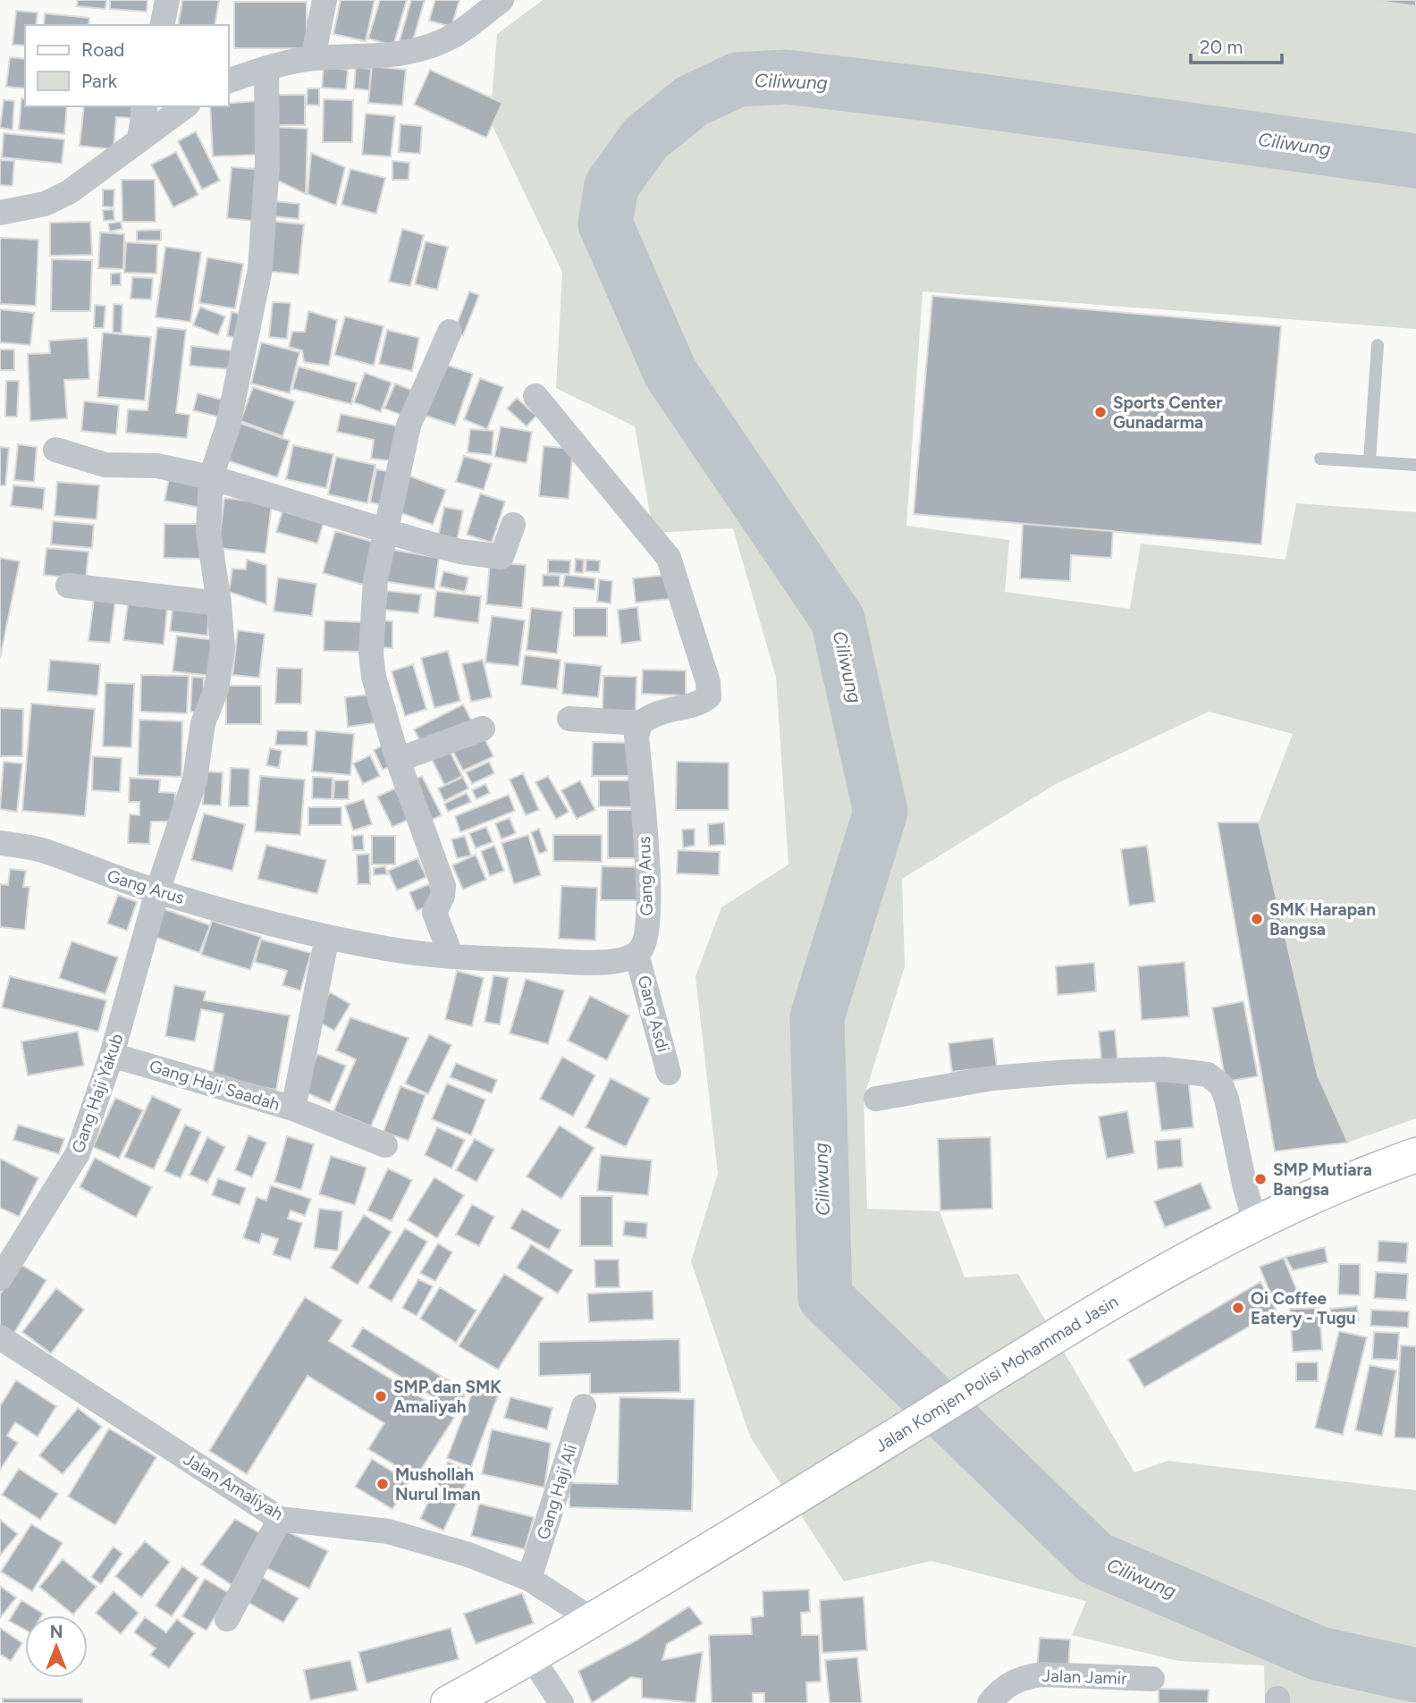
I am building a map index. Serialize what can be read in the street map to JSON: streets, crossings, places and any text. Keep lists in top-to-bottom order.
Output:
{
  "streets": {
    "main road": ["Jalan Komjen Polisi Mohammad Jasin"],
    "street": [
      "Gang Arus",
      "Gang Asdi",
      "Gang Haji Saadah",
      "Gang Haji Yakub",
      "Jalan Amaliyah",
      "Gang Haji Ali",
      "Jalan Jamir"
    ]
  },
  "crossings": [
    ["Gang Arus", "Gang Asdi"],
    ["Gang Arus", "Gang Haji Saadah"],
    ["Gang Arus", "Gang Haji Yakub"],
    ["Gang Haji Saadah", "Gang Haji Yakub"],
    ["Jalan Komjen Polisi Mohammad Jasin", "Jalan Amaliyah"],
    ["Jalan Amaliyah", "Gang Haji Ali"]
  ],
  "water": ["Ciliwung"],
  "places": [
    "Sports Center Gunadarma",
    "SMK Harapan Bangsa",
    "SMP Mutiara Bangsa",
    "Oi Coffee Eatery - Tugu",
    "SMP dan SMK Amaliyah",
    "Mushollah Nurul Iman"
  ],
  "legend": ["Road", "Park"],
  "scale_bar": "20 m",
  "north": "top"
}
